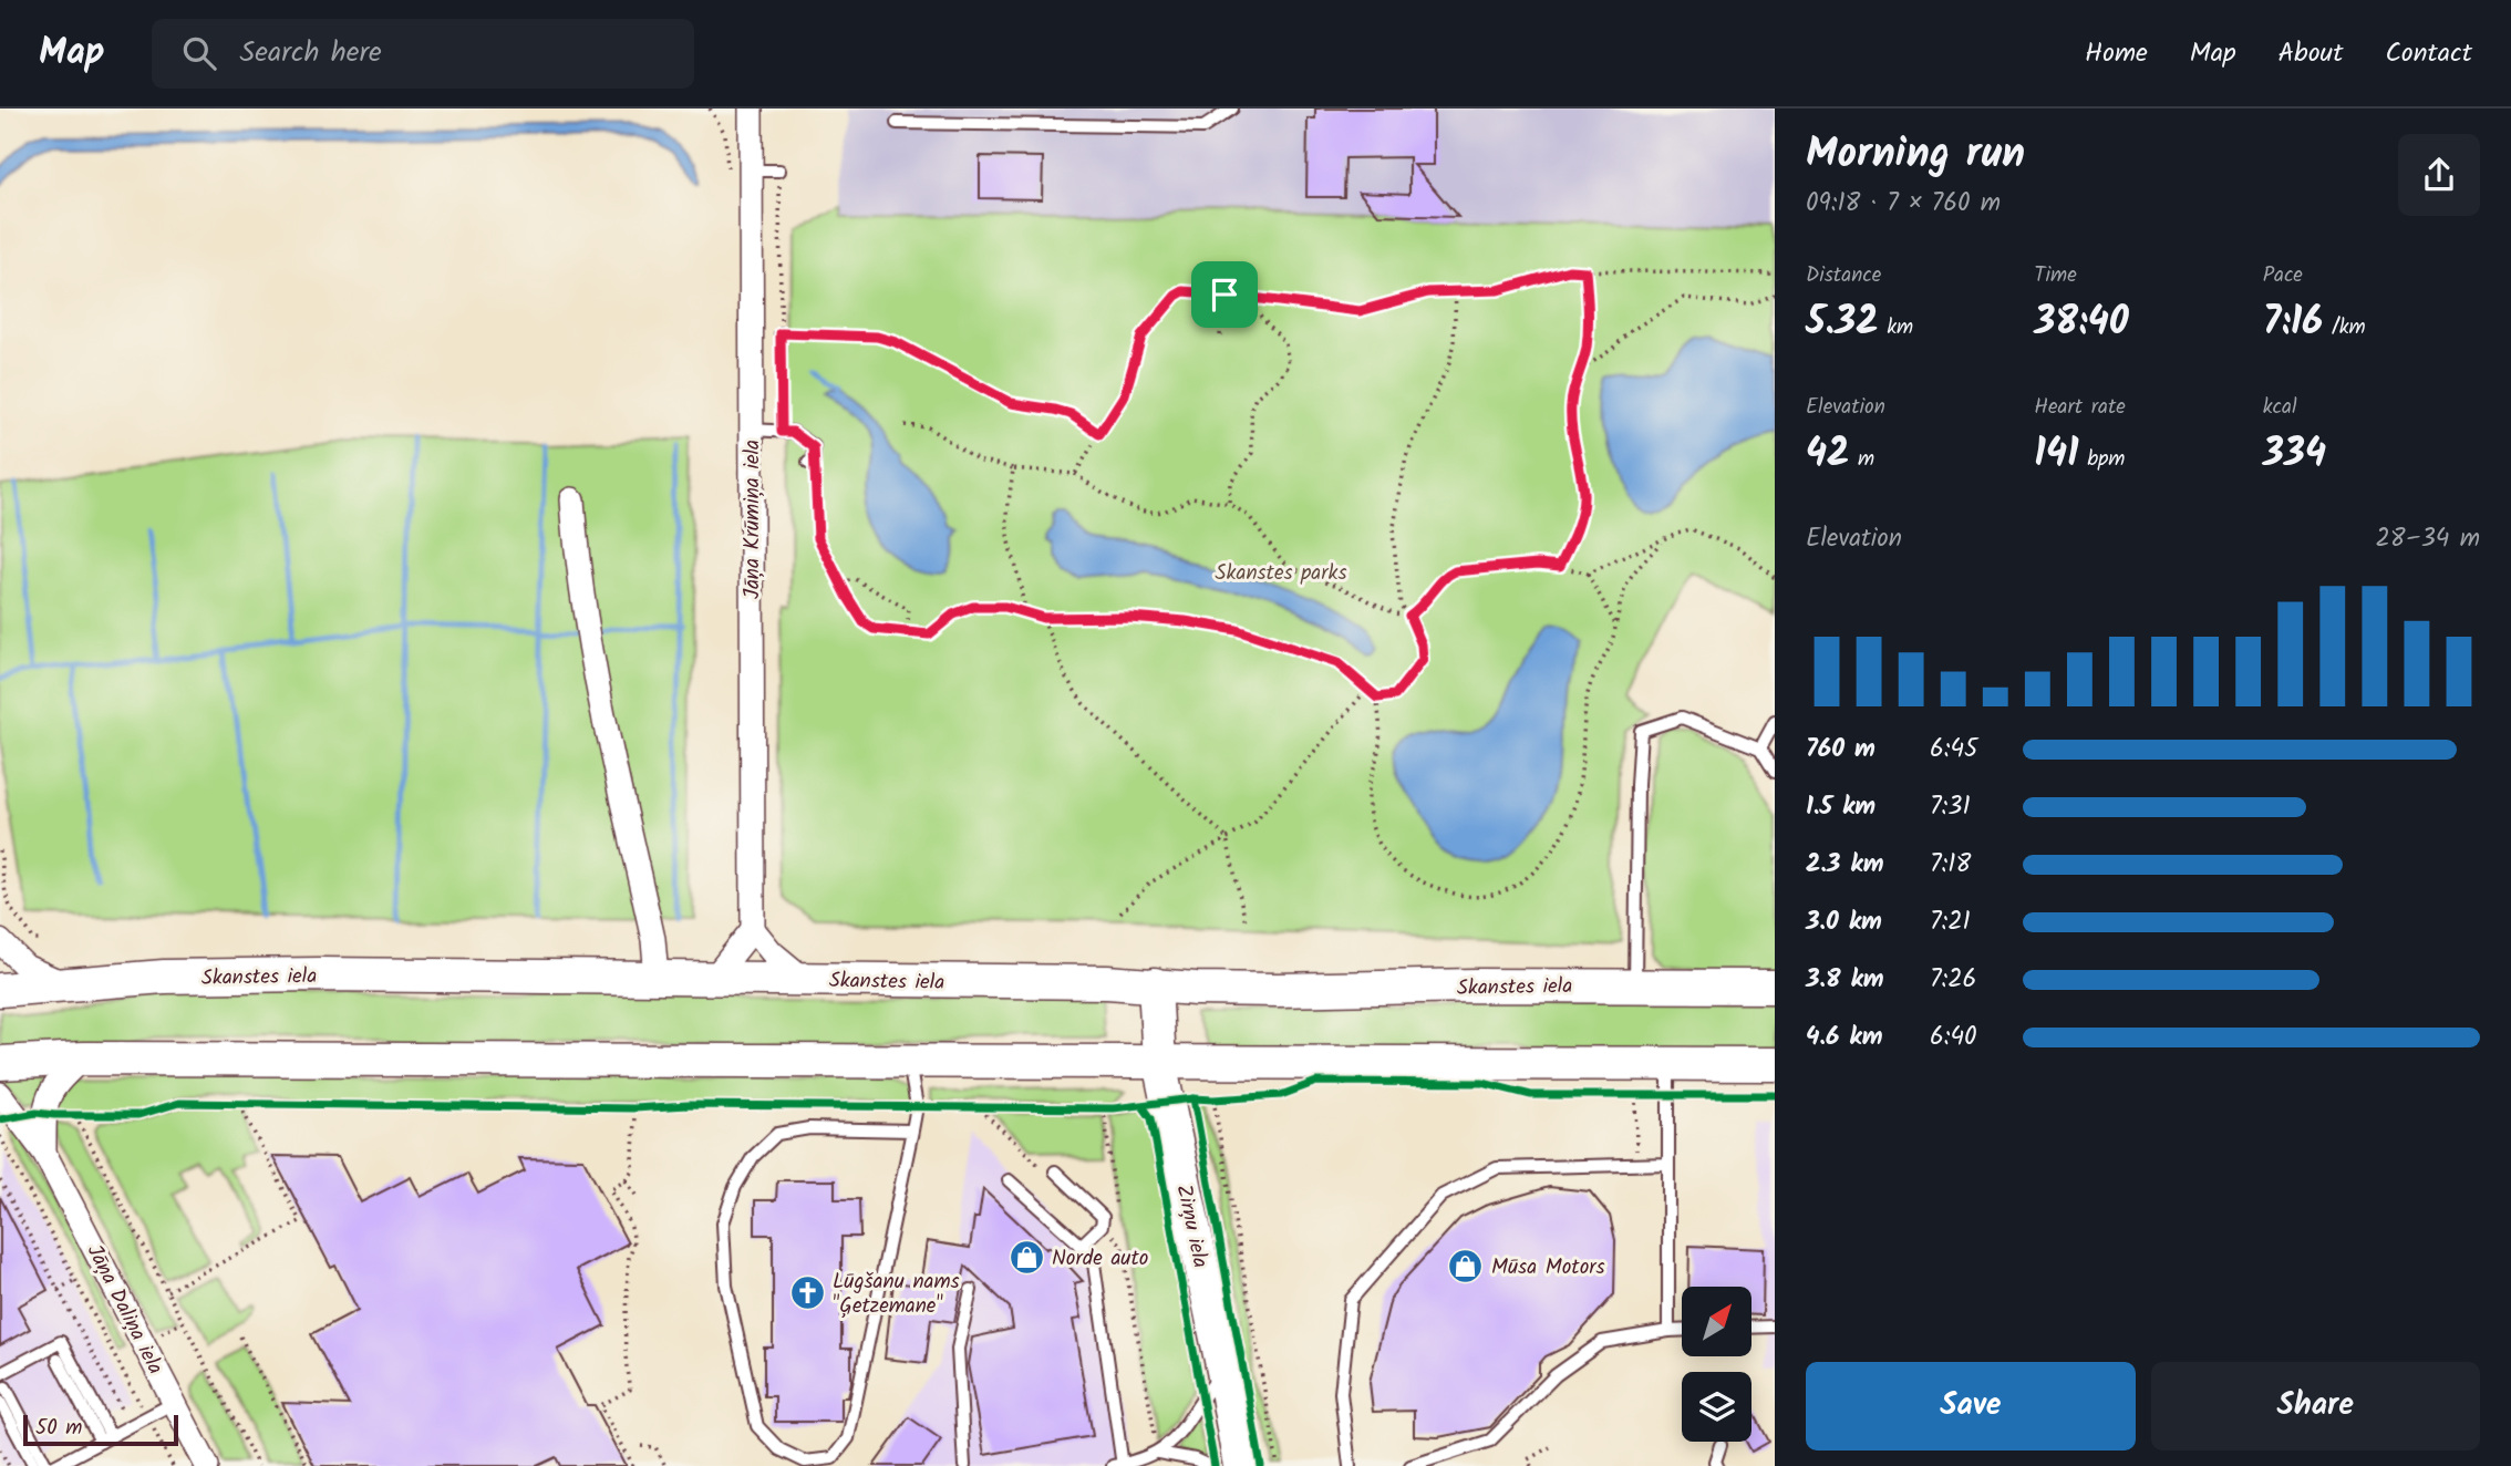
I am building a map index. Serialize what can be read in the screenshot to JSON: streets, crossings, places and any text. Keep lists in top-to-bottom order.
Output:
{
  "streets": {
    "main road": ["Skanstes iela", "Zirņu iela"],
    "street": ["Jāņa Krūmiņa iela", "Jāņa Daliņa iela"]
  },
  "crossings": [
    ["Skanstes iela", "Zirņu iela"]
  ],
  "parks": ["Skanstes parks"],
  "places": {
    "shop": ["Norde auto", "Mūsa Motors"],
    "church": ["Lūgšanu nams \"Ģetzemane\""]
  },
  "scale_bar": "50 m",
  "north": "top right",
  "page": {
    "header": "Map",
    "search": "Search here",
    "nav": [
      "Home",
      "Map",
      "About",
      "Contact"
    ],
    "heading": ["Morning run", "09:18 · 7 × 760 m"],
    "stats": [
      ["Distance", "5.32 km"],
      ["Time", "38:40"],
      ["Pace", "7:16 /km"],
      ["Elevation", "42 m"],
      ["Heart rate", "141 bpm"],
      ["kcal", "334"]
    ],
    "chart": ["Elevation", "28–34 m"],
    "list": [
      {
        "name": "760 m",
        "note": "6:45"
      },
      {
        "name": "1.5 km",
        "note": "7:31"
      },
      {
        "name": "2.3 km",
        "note": "7:18"
      },
      {
        "name": "3.0 km",
        "note": "7:21"
      },
      {
        "name": "3.8 km",
        "note": "7:26"
      },
      {
        "name": "4.6 km",
        "note": "6:40"
      }
    ],
    "buttons": ["Save", "Share"],
    "scale": "50 m"
  }
}
